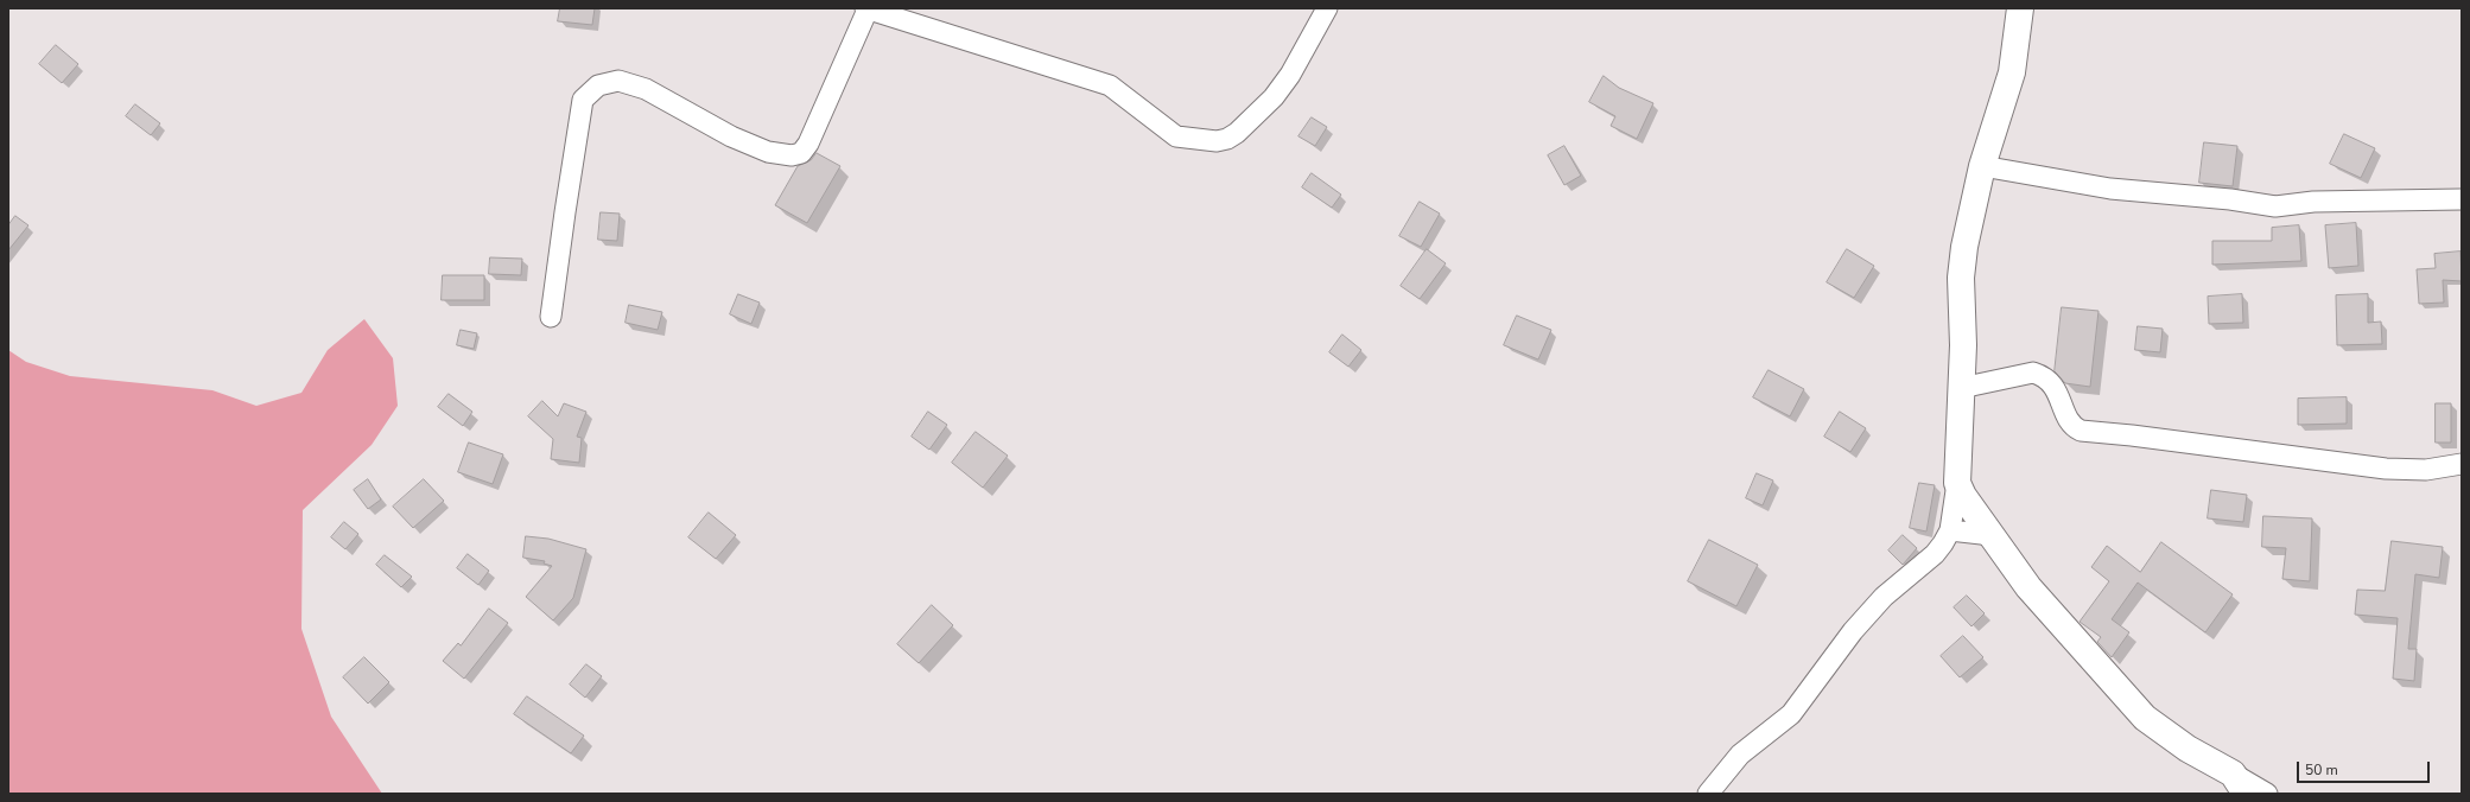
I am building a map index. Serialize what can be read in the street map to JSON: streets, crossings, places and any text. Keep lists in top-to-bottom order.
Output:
{
  "scale_bar": "50 m"
}
